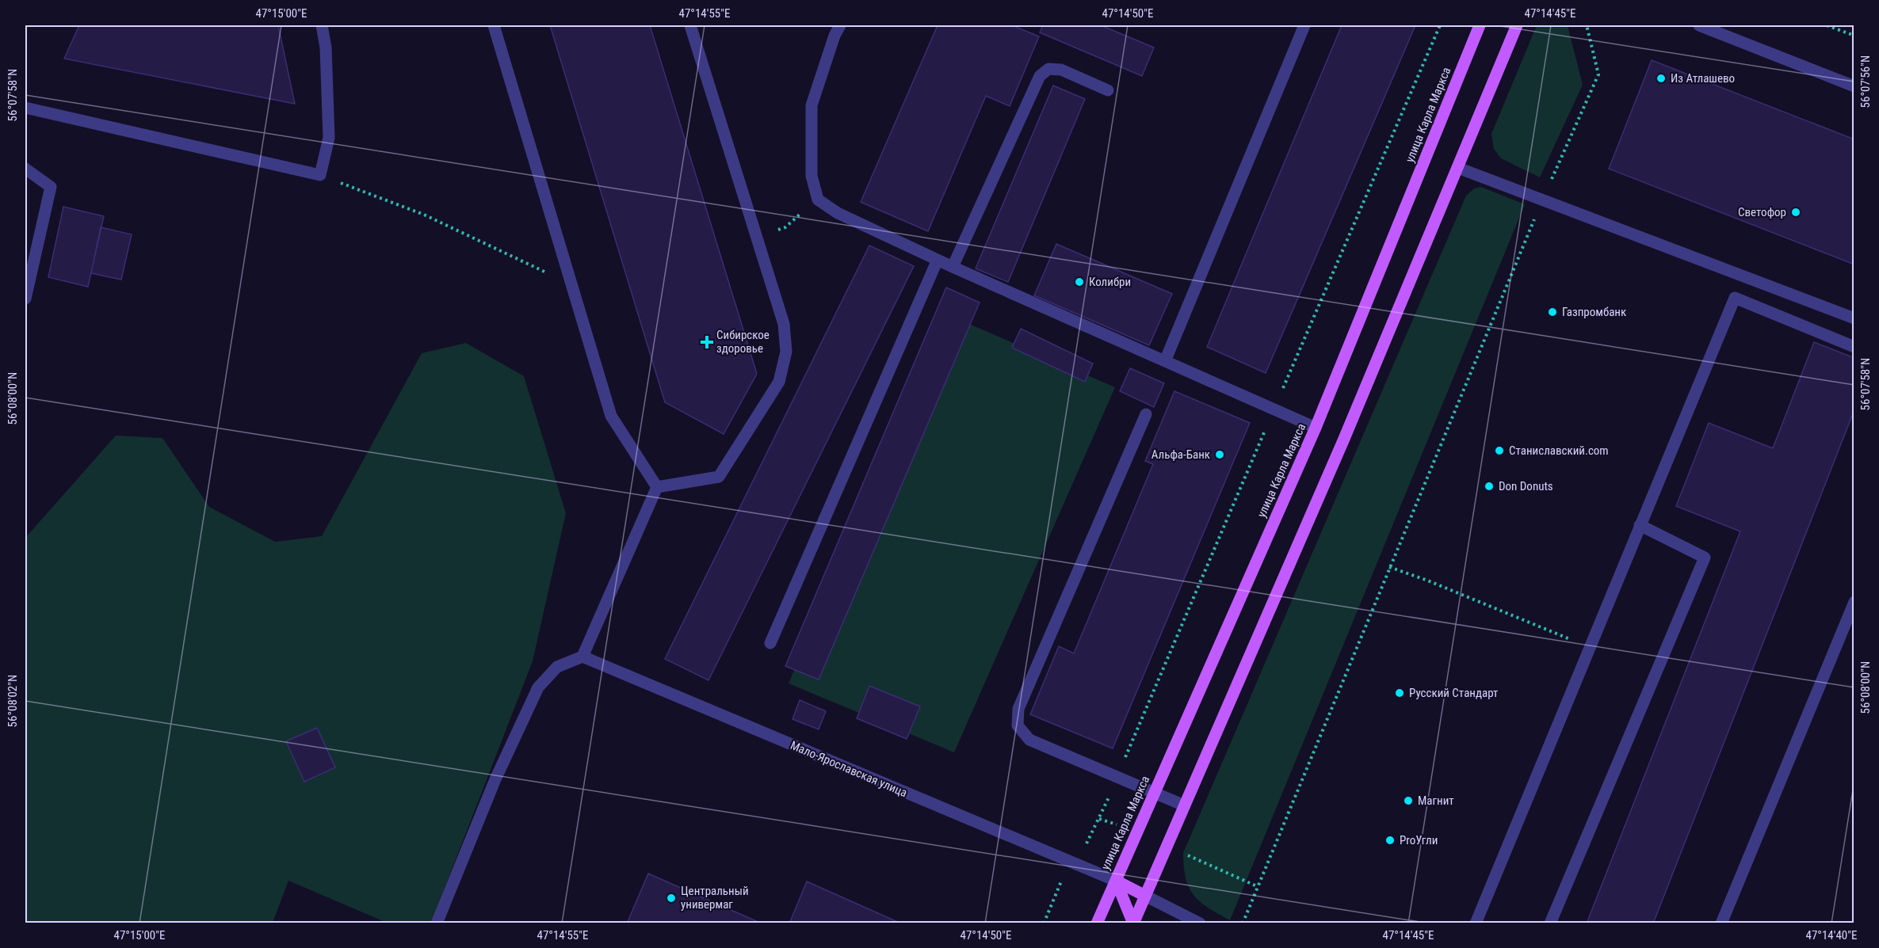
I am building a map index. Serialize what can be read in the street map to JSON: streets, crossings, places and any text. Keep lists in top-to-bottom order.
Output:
{
  "streets": {
    "main road": ["улица Карла Маркса"],
    "street": ["Мало-Ярославская улица"]
  },
  "crossings": [
    ["улица Карла Маркса", "Мало-Ярославская улица"]
  ],
  "places": {
    "other": [
      "Из Атлашево",
      "Светофор",
      "Колибри",
      "Газпромбанк",
      "Станиславский.com",
      "Альфа-Банк",
      "Don Donuts",
      "Русский Стандарт",
      "Магнит",
      "ProУгли",
      "Центральный универмаг"
    ],
    "health": ["Сибирское здоровье"]
  },
  "coordinates": [
    "47°15'00\"E",
    "47°14'55\"E",
    "47°14'50\"E",
    "47°14'45\"E",
    "56°07'56\"N",
    "56°07'58\"N",
    "56°08'00\"N",
    "56°08'02\"N",
    "47°14'40\"E"
  ]
}
